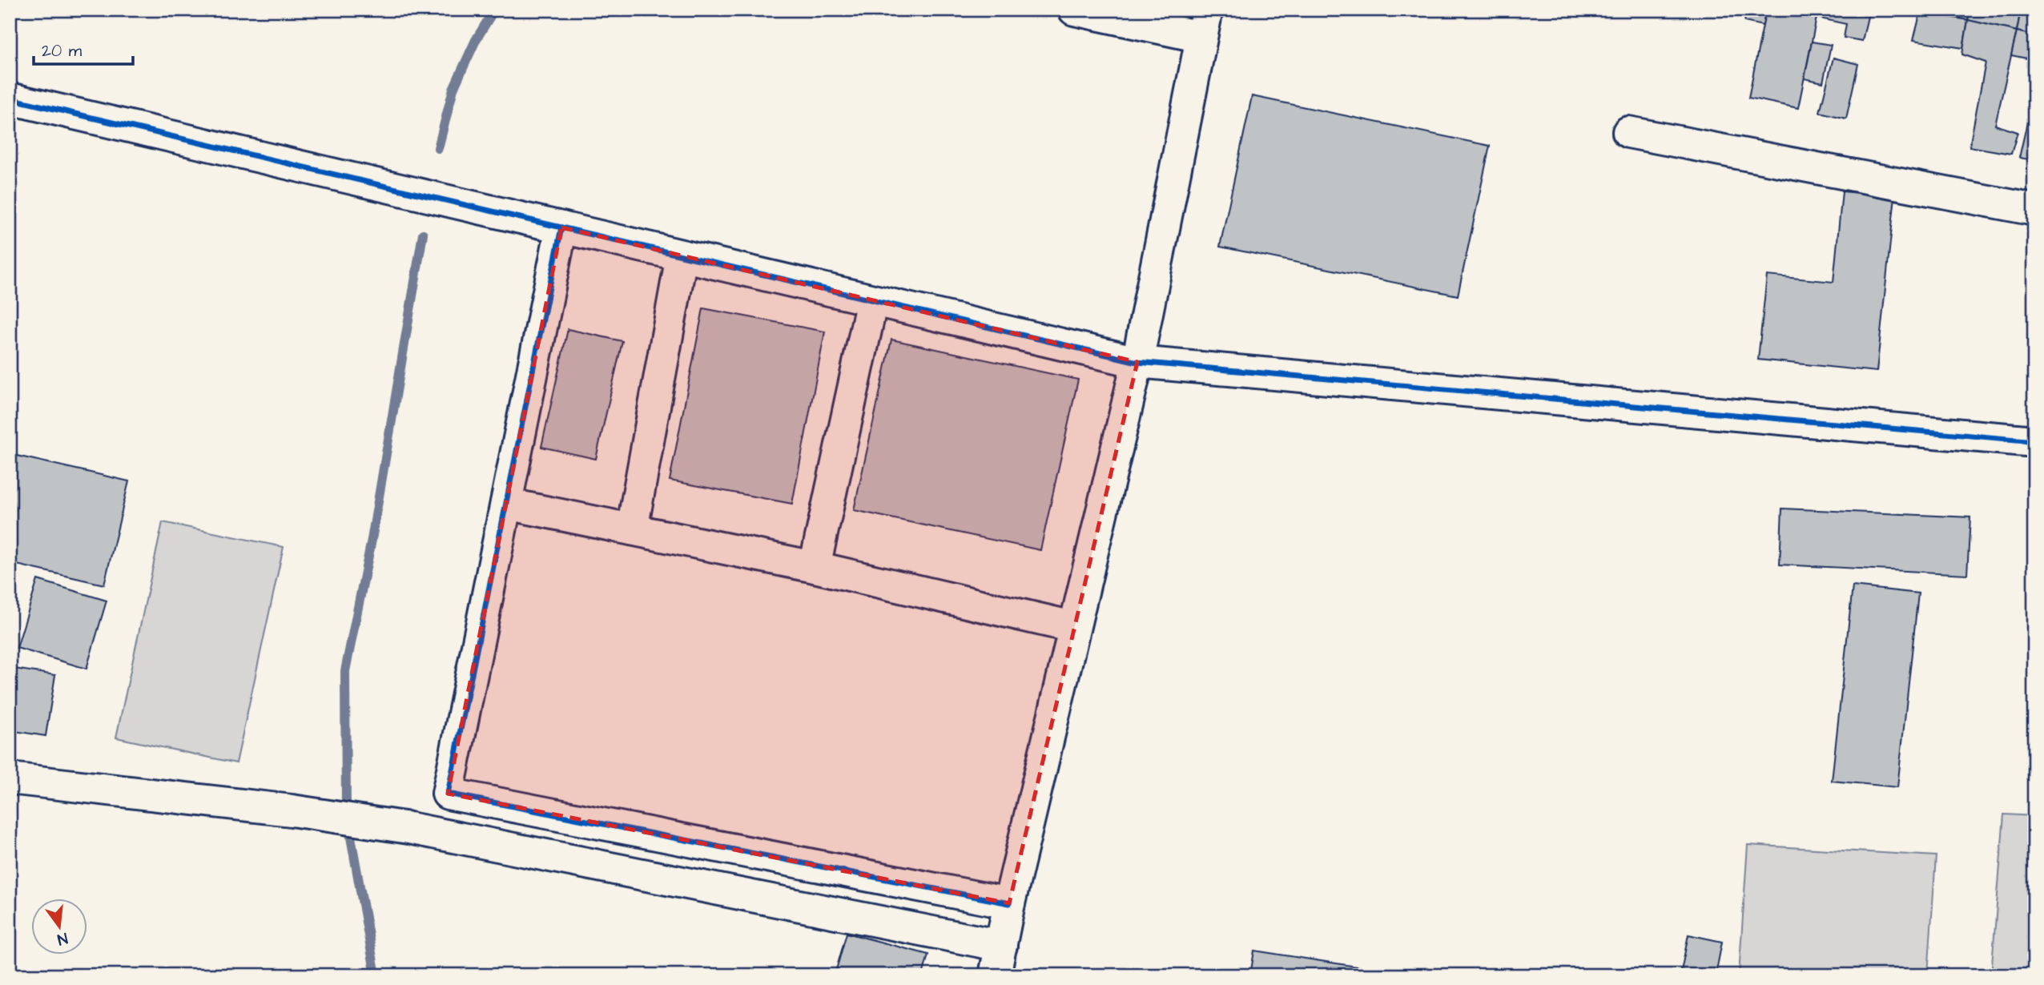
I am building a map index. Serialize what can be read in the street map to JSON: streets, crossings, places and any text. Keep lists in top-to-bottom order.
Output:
{
  "scale_bar": "20 m",
  "north": "bottom"
}
